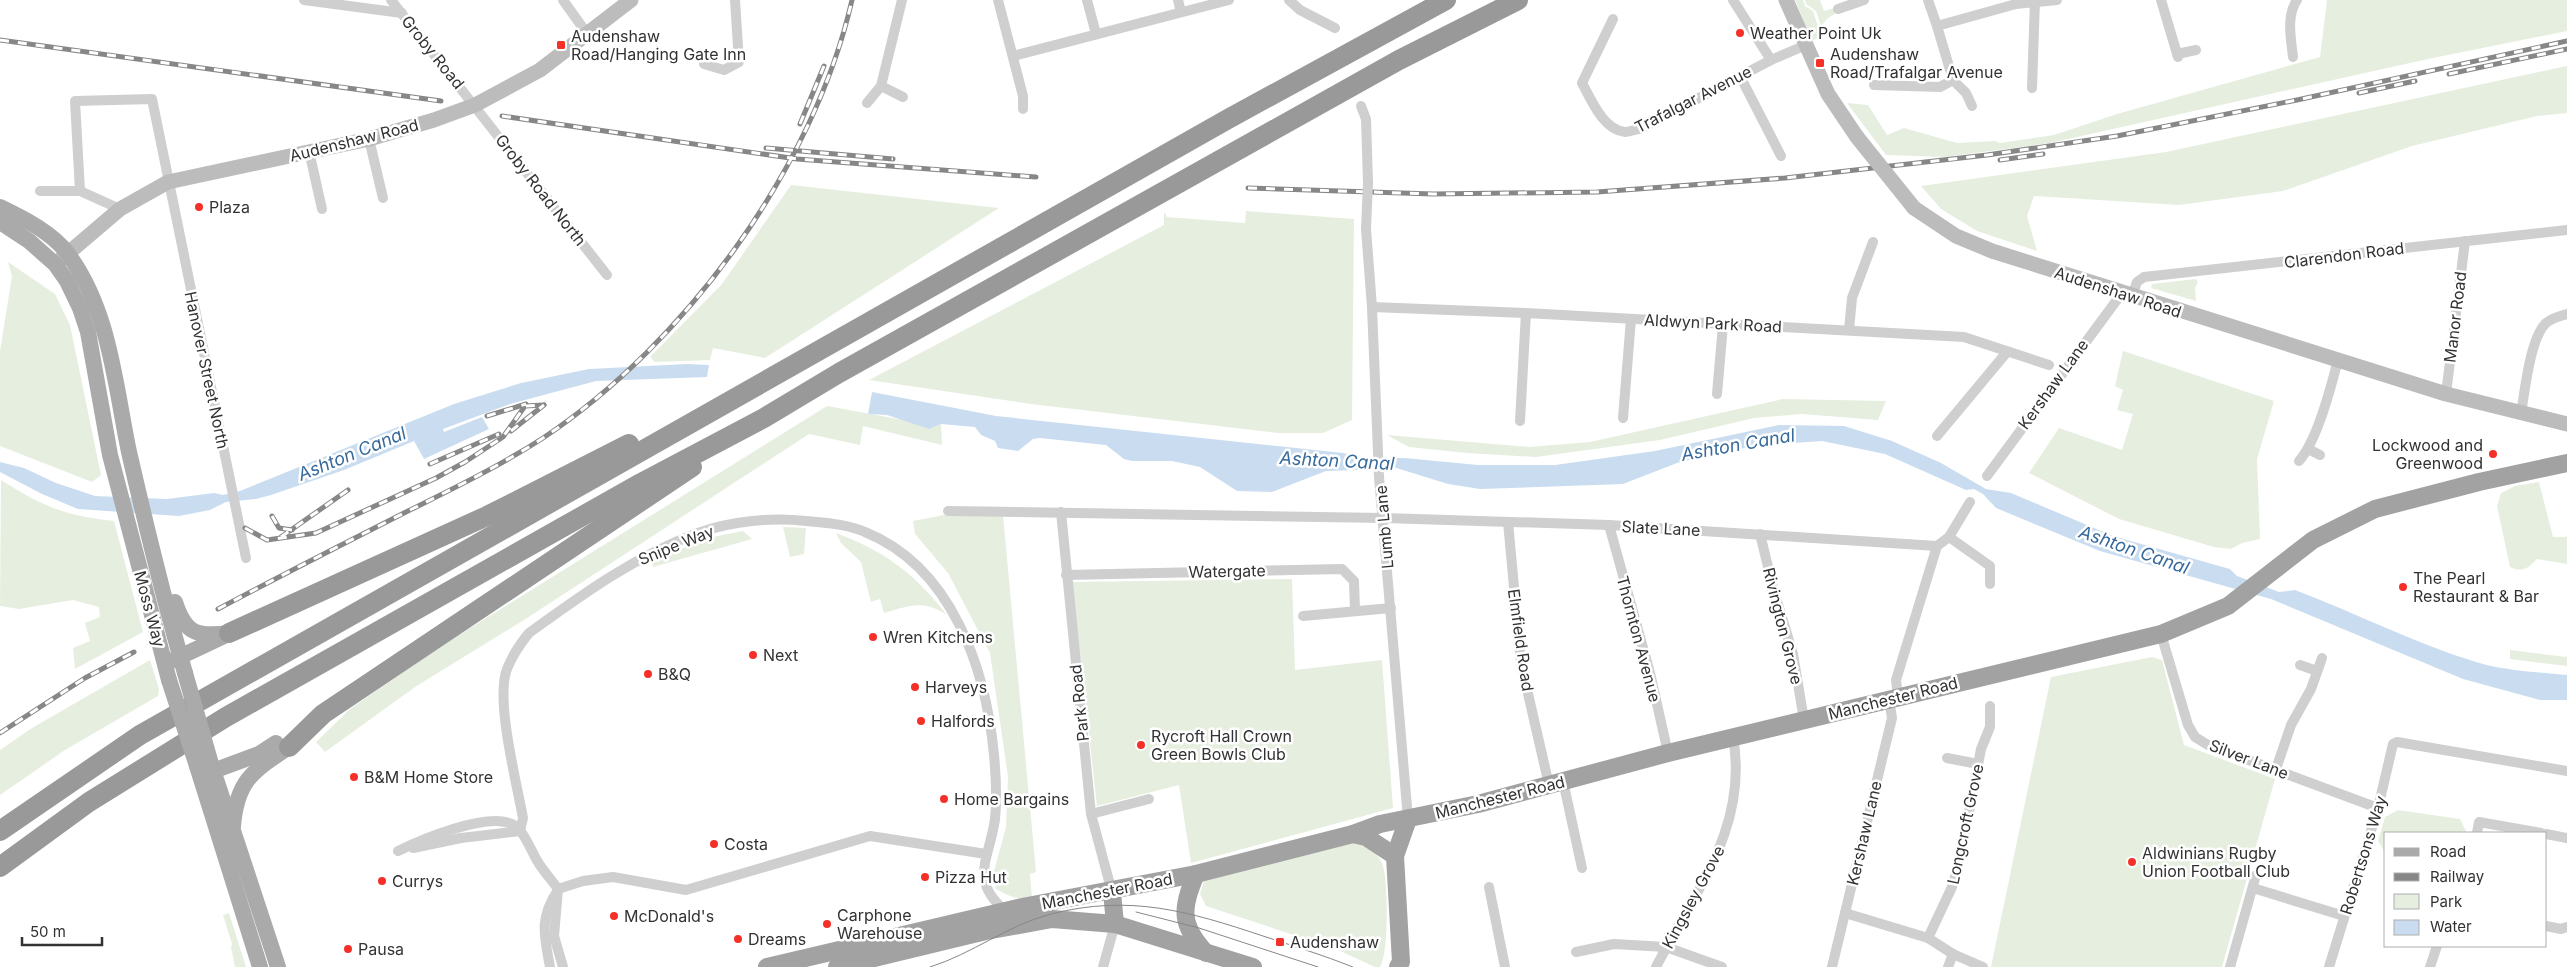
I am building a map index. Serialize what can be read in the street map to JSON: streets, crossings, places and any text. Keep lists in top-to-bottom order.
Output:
{
  "streets": {
    "highway": ["Lumb Lane", "Manchester Road"],
    "main road": ["Audenshaw Road", "Moss Way"],
    "street": [
      "Groby Road",
      "Trafalgar Avenue",
      "Groby Road North",
      "Clarendon Road",
      "Manor Road",
      "Aldwyn Park Road",
      "Hanover Street North",
      "Kershaw Lane",
      "Slate Lane",
      "Snipe Way",
      "Watergate",
      "Rivington Grove",
      "Thornton Avenue",
      "Elmfield Road",
      "Park Road",
      "Silver Lane",
      "Longcroft Grove",
      "Robertsons Way",
      "Kingsley Grove"
    ]
  },
  "crossings": [
    ["Groby Road", "Audenshaw Road"],
    ["Groby Road", "Groby Road North"],
    ["Trafalgar Avenue", "Audenshaw Road"],
    ["Audenshaw Road", "Groby Road North"],
    ["Audenshaw Road", "Clarendon Road"],
    ["Audenshaw Road", "Manor Road"],
    ["Audenshaw Road", "Hanover Street North"],
    ["Audenshaw Road", "Kershaw Lane"],
    ["Audenshaw Road", "Moss Way"],
    ["Clarendon Road", "Manor Road"],
    ["Clarendon Road", "Kershaw Lane"],
    ["Aldwyn Park Road", "Lumb Lane"],
    ["Kershaw Lane", "Slate Lane"],
    ["Kershaw Lane", "Manchester Road"],
    ["Lumb Lane", "Slate Lane"],
    ["Lumb Lane", "Manchester Road"],
    ["Slate Lane", "Rivington Grove"],
    ["Slate Lane", "Thornton Avenue"],
    ["Slate Lane", "Elmfield Road"],
    ["Snipe Way", "Manchester Road"],
    ["Watergate", "Park Road"],
    ["Rivington Grove", "Manchester Road"],
    ["Thornton Avenue", "Manchester Road"],
    ["Elmfield Road", "Manchester Road"],
    ["Manchester Road", "Park Road"],
    ["Manchester Road", "Silver Lane"],
    ["Manchester Road", "Kingsley Grove"],
    ["Silver Lane", "Robertsons Way"]
  ],
  "water": ["Ashton Canal"],
  "places": {
    "other": [
      "Weather Point Uk",
      "Plaza",
      "Lockwood and Greenwood",
      "The Pearl Restaurant & Bar",
      "Wren Kitchens",
      "Next",
      "B&Q",
      "Harveys",
      "Halfords",
      "Rycroft Hall Crown Green Bowls Club",
      "B&M Home Store",
      "Home Bargains",
      "Costa",
      "Aldwinians Rugby Union Football Club",
      "Pizza Hut",
      "Currys",
      "McDonald's",
      "Carphone Warehouse",
      "Dreams",
      "Pausa"
    ],
    "transit": ["Audenshaw Road/Hanging Gate Inn", "Audenshaw Road/Trafalgar Avenue", "Audenshaw"]
  },
  "legend": [
    "Road",
    "Railway",
    "Park",
    "Water"
  ],
  "scale_bar": "50 m"
}
